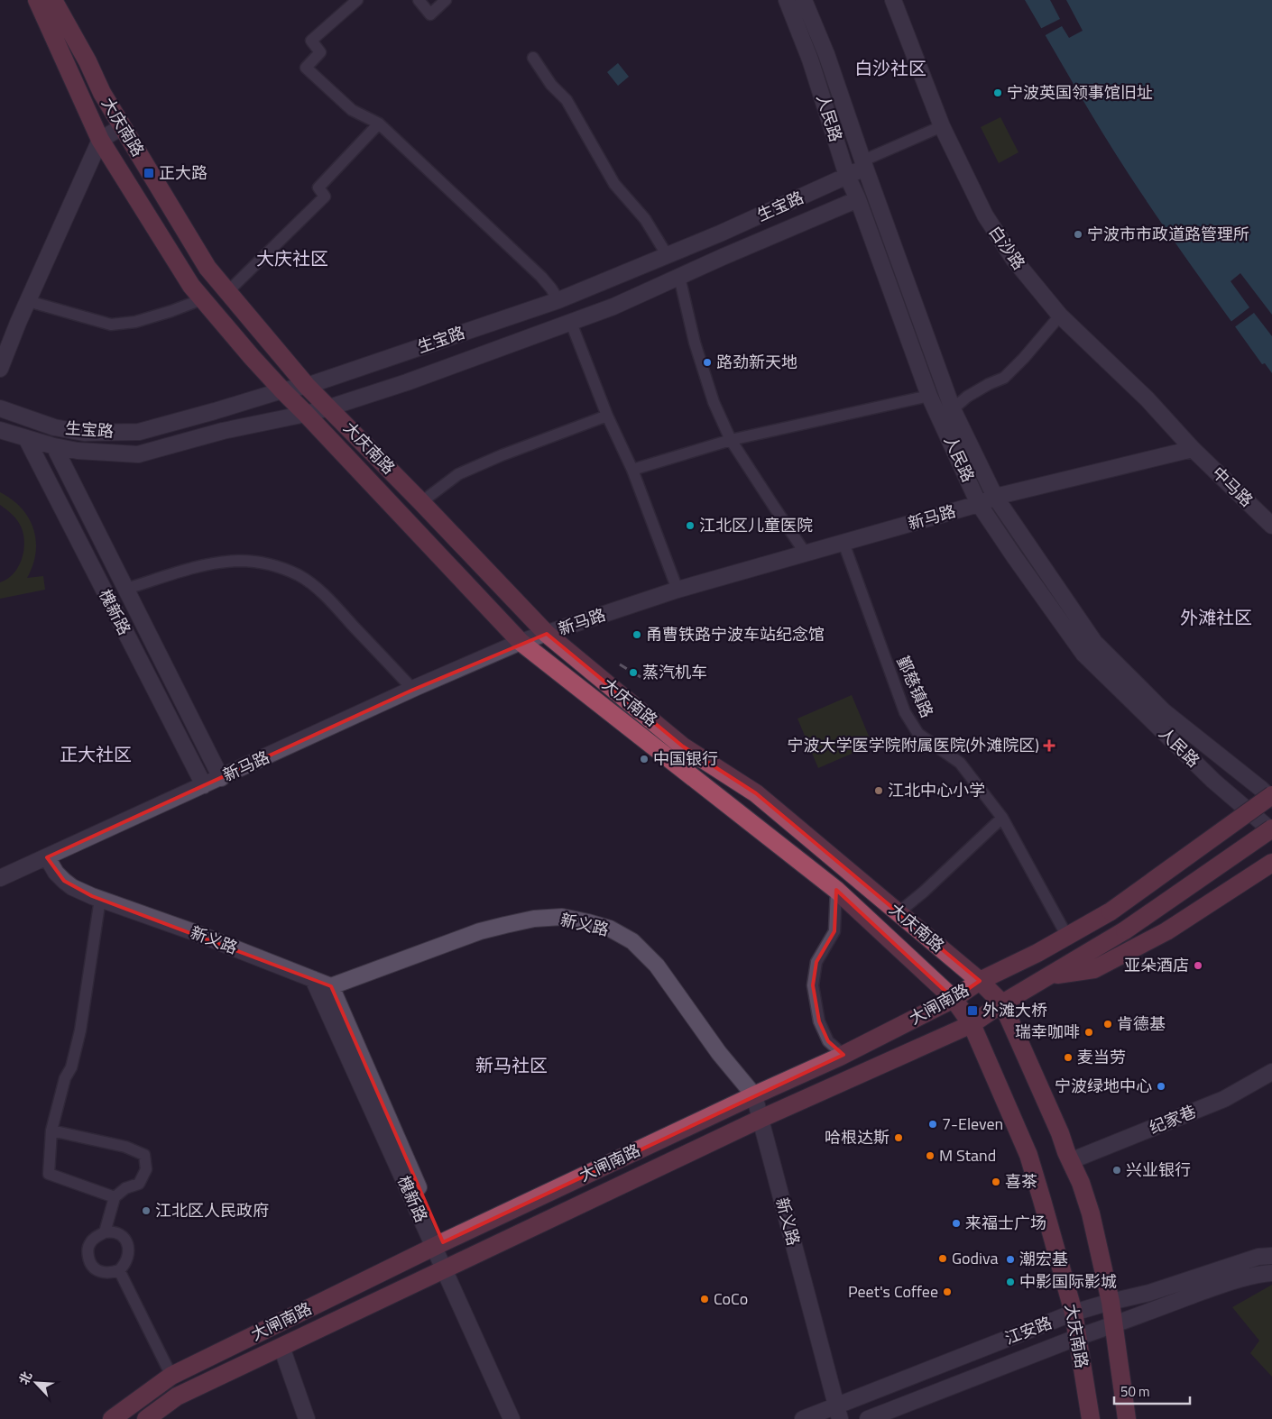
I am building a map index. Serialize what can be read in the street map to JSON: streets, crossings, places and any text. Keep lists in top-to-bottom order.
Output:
{
  "streets": {
    "main road": ["大庆南路", "大闸南路"],
    "street": [
      "人民路",
      "生宝路",
      "白沙路",
      "中马路",
      "新马路",
      "槐新路",
      "鄞慈镇路",
      "新义路",
      "纪家巷",
      "江安路"
    ]
  },
  "crossings": [
    ["人民路", "生宝路"],
    ["人民路", "新马路"],
    ["人民路", "大闸南路"],
    ["大庆南路", "生宝路"],
    ["大庆南路", "新马路"],
    ["大庆南路", "大闸南路"],
    ["大庆南路", "纪家巷"],
    ["大庆南路", "江安路"],
    ["生宝路", "槐新路"],
    ["白沙路", "中马路"],
    ["白沙路", "新马路"],
    ["中马路", "新马路"],
    ["新马路", "槐新路"],
    ["新马路", "鄞慈镇路"],
    ["新马路", "新义路"],
    ["槐新路", "新义路"],
    ["槐新路", "大闸南路"],
    ["新义路", "大闸南路"],
    ["新义路", "江安路"]
  ],
  "districts": [
    "白沙社区",
    "大庆社区",
    "外滩社区",
    "正大社区",
    "新马社区"
  ],
  "places": {
    "other": [
      "宁波英国领事馆旧址",
      "宁波市市政道路管理所",
      "路劲新天地",
      "江北区儿童医院",
      "甬曹铁路宁波车站纪念馆",
      "蒸汽机车",
      "中国银行",
      "江北中心小学",
      "亚朵酒店",
      "肯德基",
      "瑞幸咖啡",
      "麦当劳",
      "宁波绿地中心",
      "7-Eleven",
      "哈根达斯",
      "M Stand",
      "兴业银行",
      "喜茶",
      "江北区人民政府",
      "来福士广场",
      "Godiva",
      "潮宏基",
      "中影国际影城",
      "Peet's Coffee",
      "CoCo"
    ],
    "transit": ["正大路", "外滩大桥"],
    "health": ["宁波大学医学院附属医院(外滩院区)"]
  },
  "scale_bar": "50 m",
  "north": "top left"
}
